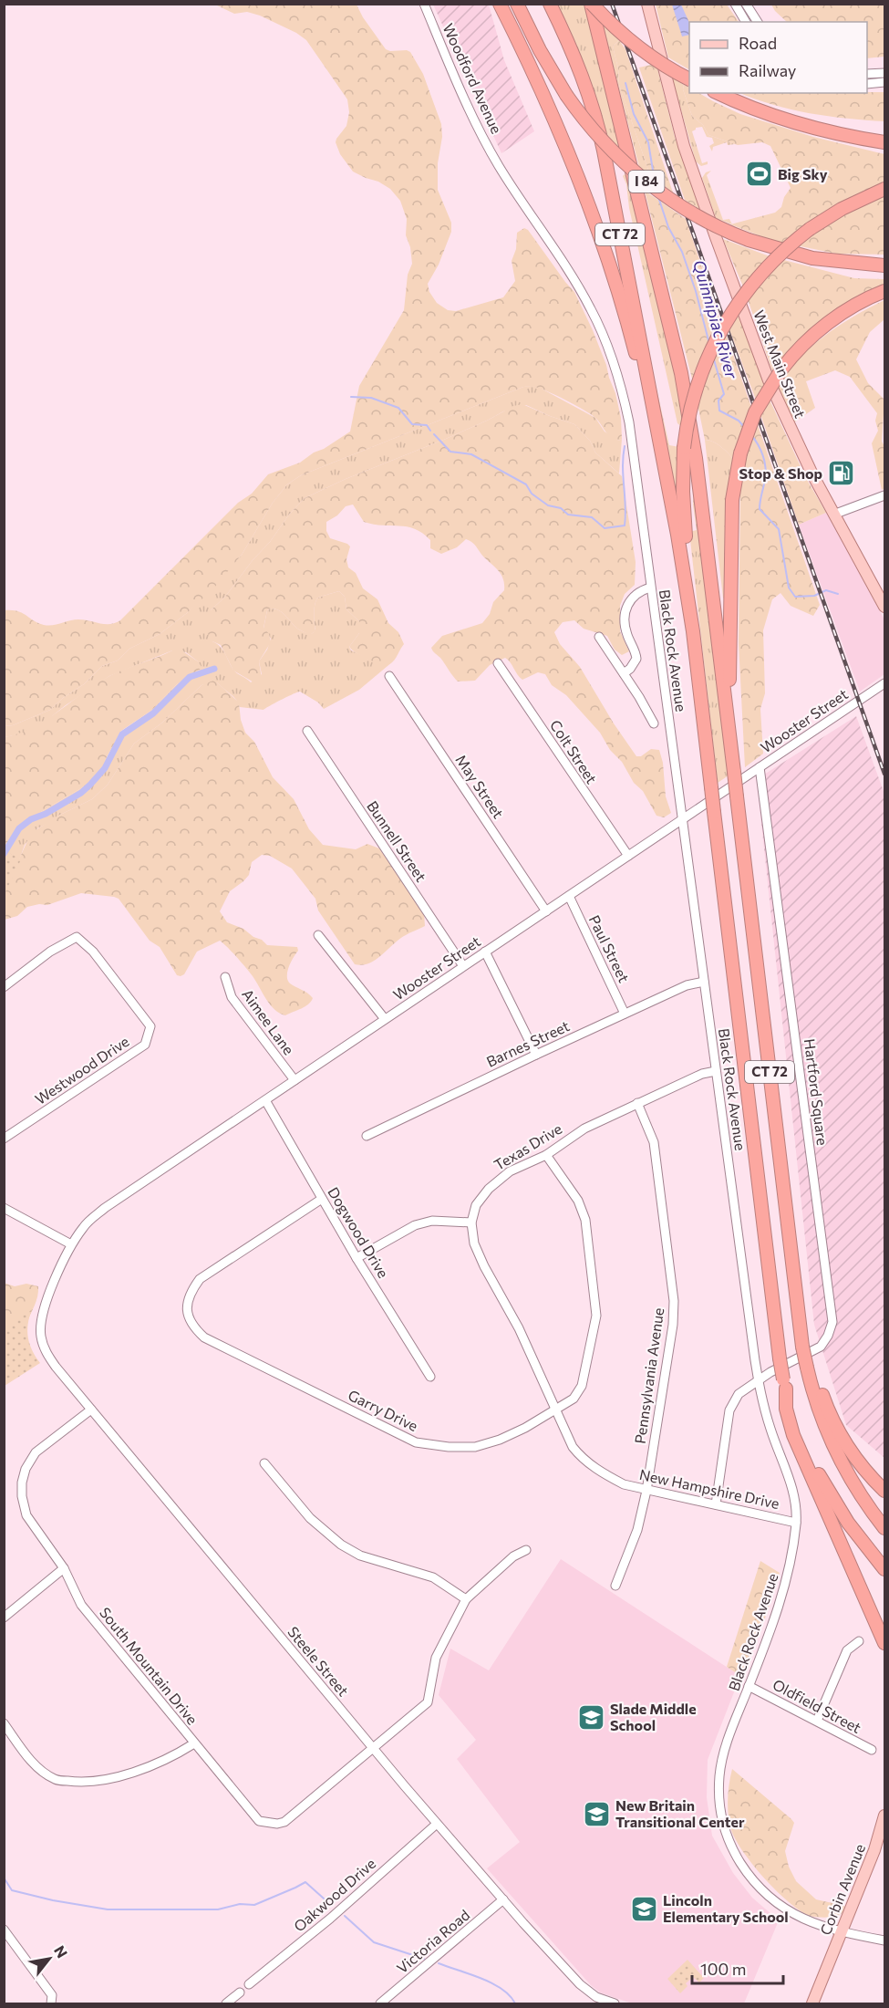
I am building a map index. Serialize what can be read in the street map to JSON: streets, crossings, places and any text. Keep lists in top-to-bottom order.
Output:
{
  "streets": {
    "highway": ["I 84", "CT 72"],
    "main road": ["West Main Street", "Corbin Avenue"],
    "street": [
      "Woodford Avenue",
      "Black Rock Avenue",
      "Wooster Street",
      "Colt Street",
      "May Street",
      "Bunnell Street",
      "Paul Street",
      "Aimee Lane",
      "Barnes Street",
      "Westwood Drive",
      "Hartford Square",
      "Texas Drive",
      "Dogwood Drive",
      "Pennsylvania Avenue",
      "Garry Drive",
      "New Hampshire Drive",
      "Steele Street",
      "South Mountain Drive",
      "Oldfield Street",
      "Oakwood Drive",
      "Victoria Road"
    ]
  },
  "crossings": [
    ["Woodford Avenue", "Black Rock Avenue"],
    ["Black Rock Avenue", "Wooster Street"],
    ["Black Rock Avenue", "Barnes Street"],
    ["Black Rock Avenue", "Hartford Square"],
    ["Black Rock Avenue", "Texas Drive"],
    ["Black Rock Avenue", "New Hampshire Drive"],
    ["Black Rock Avenue", "Oldfield Street"],
    ["Black Rock Avenue", "Corbin Avenue"],
    ["Wooster Street", "Colt Street"],
    ["Wooster Street", "May Street"],
    ["Wooster Street", "Bunnell Street"],
    ["Wooster Street", "Paul Street"],
    ["Wooster Street", "Aimee Lane"],
    ["Wooster Street", "Hartford Square"],
    ["Wooster Street", "Dogwood Drive"],
    ["Wooster Street", "Steele Street"],
    ["Paul Street", "Barnes Street"],
    ["Hartford Square", "New Hampshire Drive"],
    ["Texas Drive", "Pennsylvania Avenue"],
    ["Texas Drive", "Garry Drive"],
    ["Dogwood Drive", "Garry Drive"],
    ["Pennsylvania Avenue", "New Hampshire Drive"],
    ["Garry Drive", "New Hampshire Drive"],
    ["Steele Street", "South Mountain Drive"],
    ["Steele Street", "Oakwood Drive"],
    ["Steele Street", "Victoria Road"]
  ],
  "water": ["Quinnipiac River"],
  "places": {
    "sports": ["Big Sky"],
    "fuel station": ["Stop & Shop"],
    "school or university": ["Slade Middle School", "New Britain Transitional Center", "Lincoln Elementary School"]
  },
  "legend": ["Road", "Railway"],
  "scale_bar": "100 m",
  "north": "top right"
}
